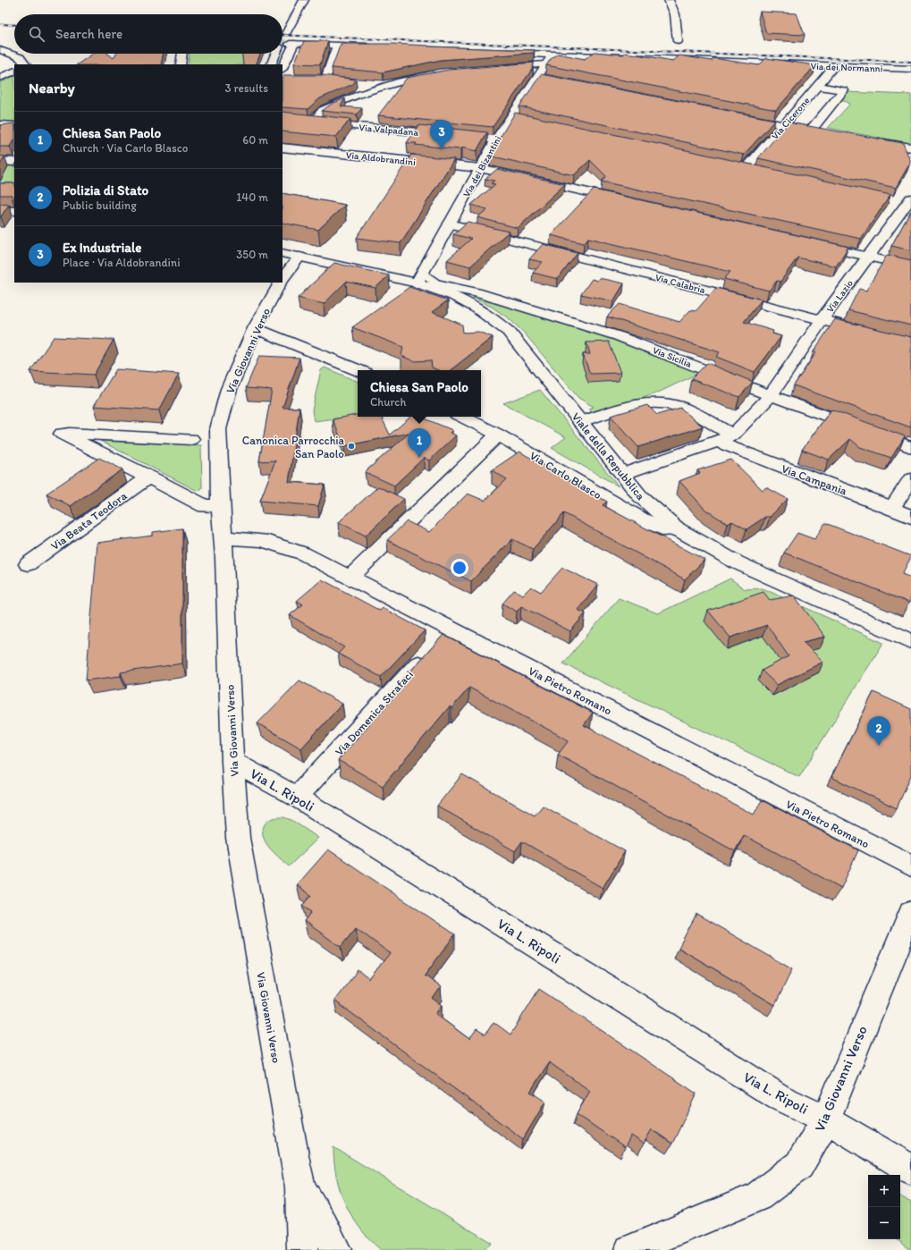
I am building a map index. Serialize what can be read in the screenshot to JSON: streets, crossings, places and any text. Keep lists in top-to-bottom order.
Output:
{
  "streets": {
    "street": [
      "Via dei Normanni",
      "Via Cicerone",
      "Via Valpadana",
      "Via Aldobrandini",
      "Via dei Bizantini",
      "Via Calabria",
      "Via Lazio",
      "Via Giovanni Verso",
      "Via Sicilia",
      "Viale della Repubblica",
      "Via Carlo Blasco",
      "Via Campania",
      "Via Beata Teodora",
      "Via Pietro Romano",
      "Via Domenica Strafaci",
      "Via L. Ripoli"
    ]
  },
  "crossings": [
    ["Via dei Normanni", "Via Cicerone"],
    ["Via dei Normanni", "Via dei Bizantini"],
    ["Via Valpadana", "Via dei Bizantini"],
    ["Via Aldobrandini", "Via dei Bizantini"],
    ["Via dei Bizantini", "Via Calabria"],
    ["Via dei Bizantini", "Via Sicilia"],
    ["Via dei Bizantini", "Viale della Repubblica"],
    ["Via Calabria", "Via Lazio"],
    ["Via Lazio", "Via Sicilia"],
    ["Via Giovanni Verso", "Via Pietro Romano"],
    ["Via Giovanni Verso", "Via L. Ripoli"],
    ["Via Sicilia", "Viale della Repubblica"],
    ["Viale della Repubblica", "Via Carlo Blasco"],
    ["Via Pietro Romano", "Via Domenica Strafaci"],
    ["Via Domenica Strafaci", "Via L. Ripoli"]
  ],
  "places": ["Canonica Parrocchia San Paolo"],
  "page": {
    "search": "Search here",
    "heading": ["Nearby", "3 results"],
    "list": [
      {
        "mark": "1",
        "name": "Chiesa San Paolo",
        "note": "Church · Via Carlo Blasco",
        "value": "60 m"
      },
      {
        "mark": "2",
        "name": "Polizia di Stato",
        "note": "Public building",
        "value": "140 m"
      },
      {
        "mark": "3",
        "name": "Ex Industriale",
        "note": "Place · Via Aldobrandini",
        "value": "350 m"
      }
    ],
    "pins": ["3", "1", "2"],
    "popup": ["Chiesa San Paolo", "Church"],
    "map_buttons": ["+", "−"]
  }
}
